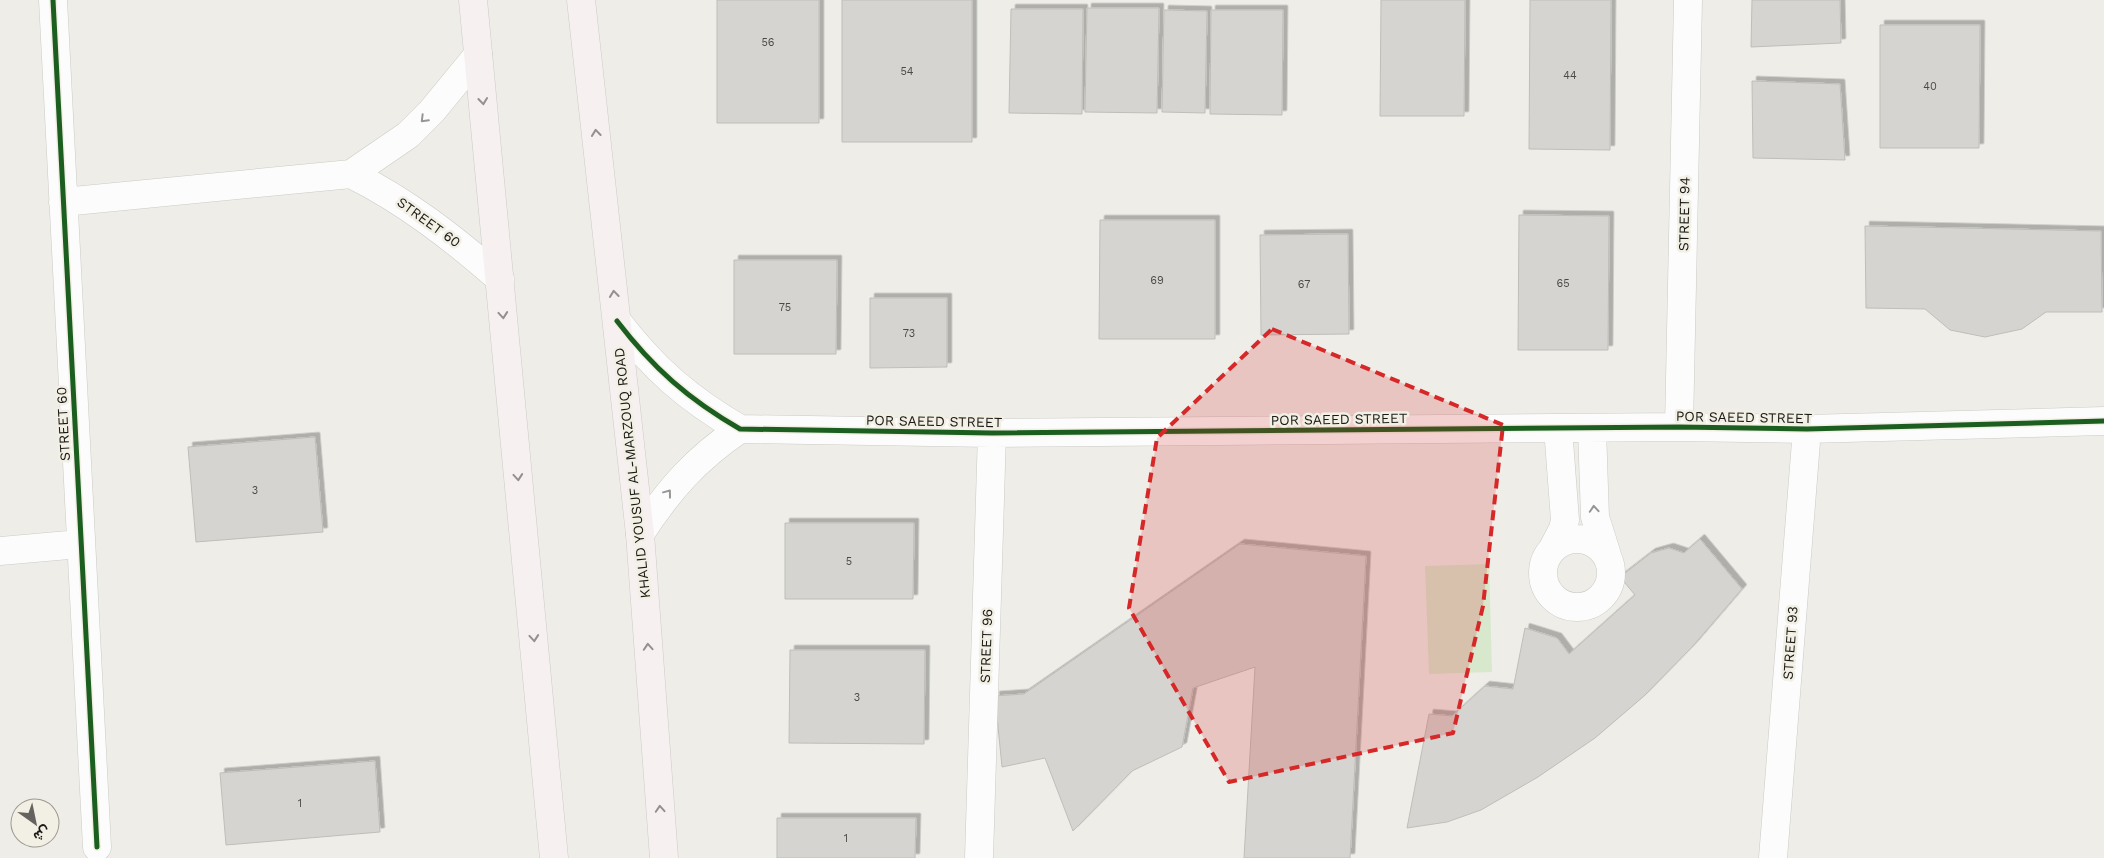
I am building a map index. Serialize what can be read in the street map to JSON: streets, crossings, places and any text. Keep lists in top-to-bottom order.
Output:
{
  "streets": {
    "main road": ["KHALID YOUSUF AL-MARZOUQ ROAD"],
    "street": [
      "STREET 94",
      "STREET 60",
      "POR SAEED STREET",
      "STREET 93",
      "STREET 96"
    ]
  },
  "crossings": [
    ["STREET 94", "POR SAEED STREET"],
    ["POR SAEED STREET", "STREET 93"],
    ["POR SAEED STREET", "STREET 96"]
  ],
  "house_numbers": [
    "56",
    "54",
    "44",
    "40",
    "69",
    "65",
    "67",
    "75",
    "73",
    "3",
    "5",
    "3",
    "1",
    "1"
  ],
  "north": "bottom right"
}
